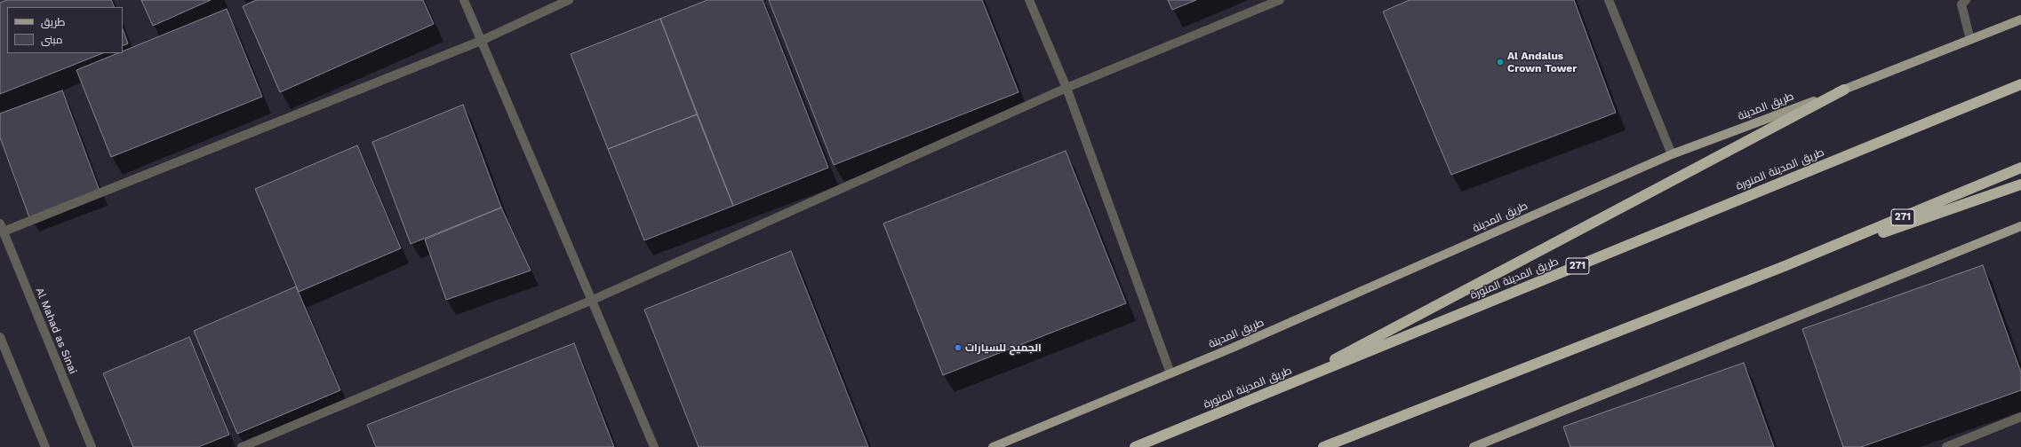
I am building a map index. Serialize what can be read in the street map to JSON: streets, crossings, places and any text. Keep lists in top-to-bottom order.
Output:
{
  "streets": {
    "highway": ["طريق المدينة المنورة", "271"],
    "main road": ["طريق المدينة"],
    "street": ["Al Mahad as Sinai"]
  },
  "places": ["Al Andalus Crown Tower", "الجميح للسيارات"],
  "legend": ["طريق", "مبنى"]
}
